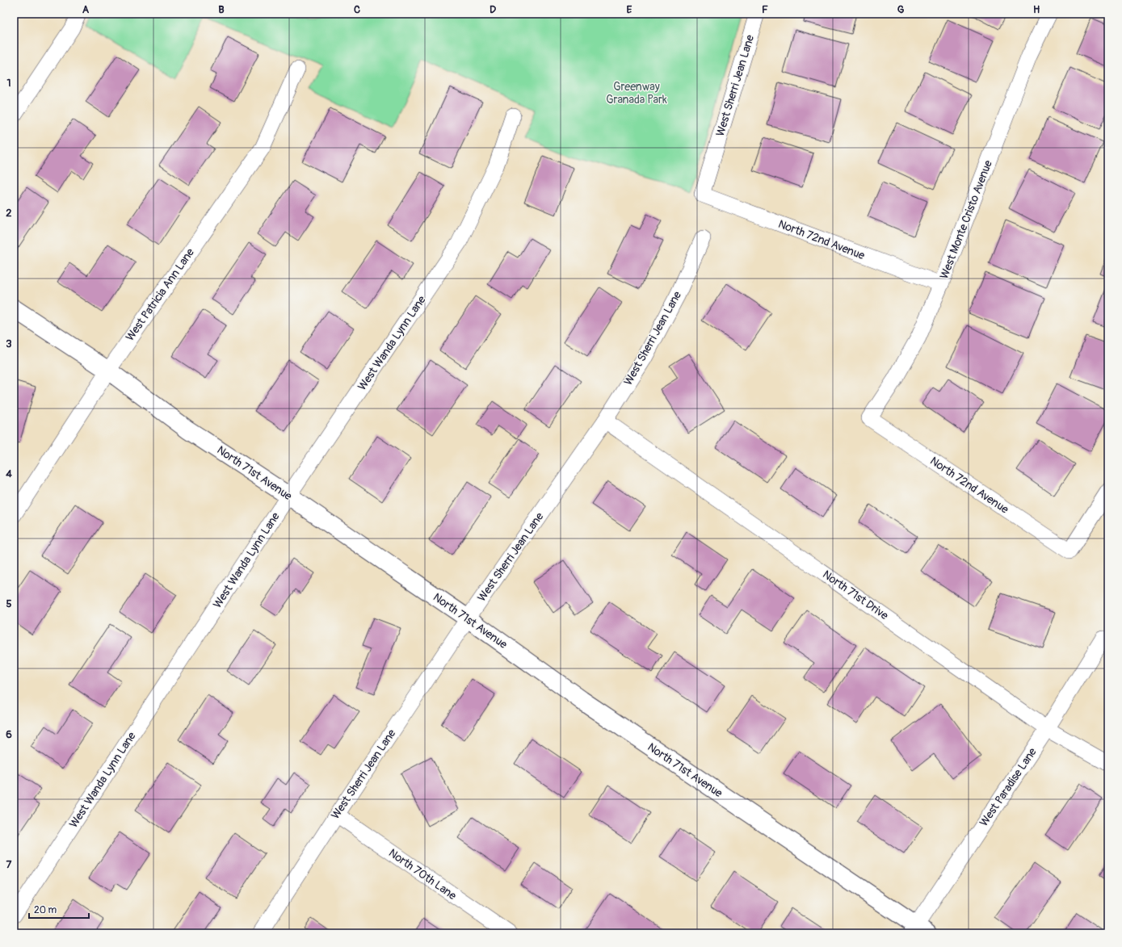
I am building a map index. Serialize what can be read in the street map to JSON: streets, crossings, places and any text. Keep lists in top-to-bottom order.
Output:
{
  "streets": {
    "street": [
      "West Sherri Jean Lane",
      "West Monte Cristo Avenue",
      "North 72nd Avenue",
      "West Patricia Ann Lane",
      "West Wanda Lynn Lane",
      "North 71st Avenue",
      "North 71st Drive",
      "West Paradise Lane",
      "North 70th Lane"
    ]
  },
  "crossings": [
    ["West Sherri Jean Lane", "North 72nd Avenue"],
    ["West Sherri Jean Lane", "North 71st Avenue"],
    ["West Sherri Jean Lane", "North 71st Drive"],
    ["West Sherri Jean Lane", "North 70th Lane"],
    ["West Monte Cristo Avenue", "North 72nd Avenue"],
    ["West Patricia Ann Lane", "North 71st Avenue"],
    ["West Wanda Lynn Lane", "North 71st Avenue"],
    ["North 71st Avenue", "West Paradise Lane"],
    ["North 71st Drive", "West Paradise Lane"]
  ],
  "parks": ["Greenway Granada Park"],
  "scale_bar": "20 m",
  "grid": {
    "columns": [
      "A",
      "B",
      "C",
      "D",
      "E",
      "F",
      "G",
      "H"
    ],
    "rows": [
      "1",
      "2",
      "3",
      "4",
      "5",
      "6",
      "7"
    ]
  }
}
